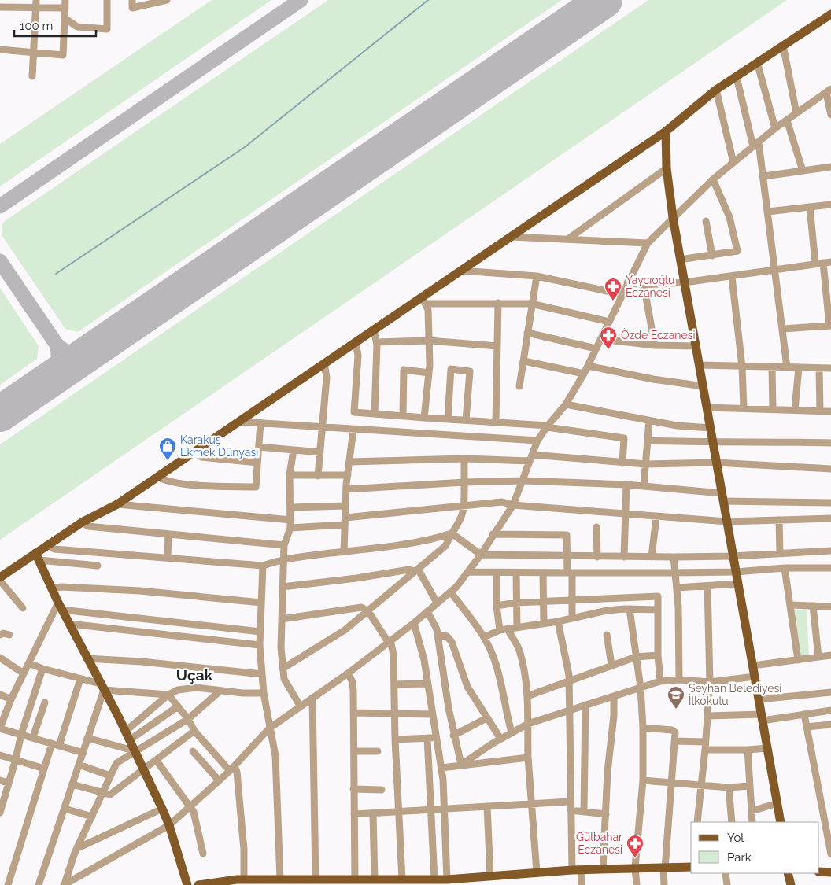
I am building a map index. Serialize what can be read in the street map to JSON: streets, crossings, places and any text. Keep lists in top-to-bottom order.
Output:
{
  "districts": ["Uçak"],
  "places": {
    "pharmacy": ["Yaycıoğlu Eczanesi", "Özde Eczanesi", "Gülbahar Eczanesi"],
    "shop": ["Karakuş Ekmek Dünyası"],
    "school or university": ["Seyhan Belediyesi İlkokulu"]
  },
  "legend": ["Yol", "Park"],
  "scale_bar": "100 m"
}
